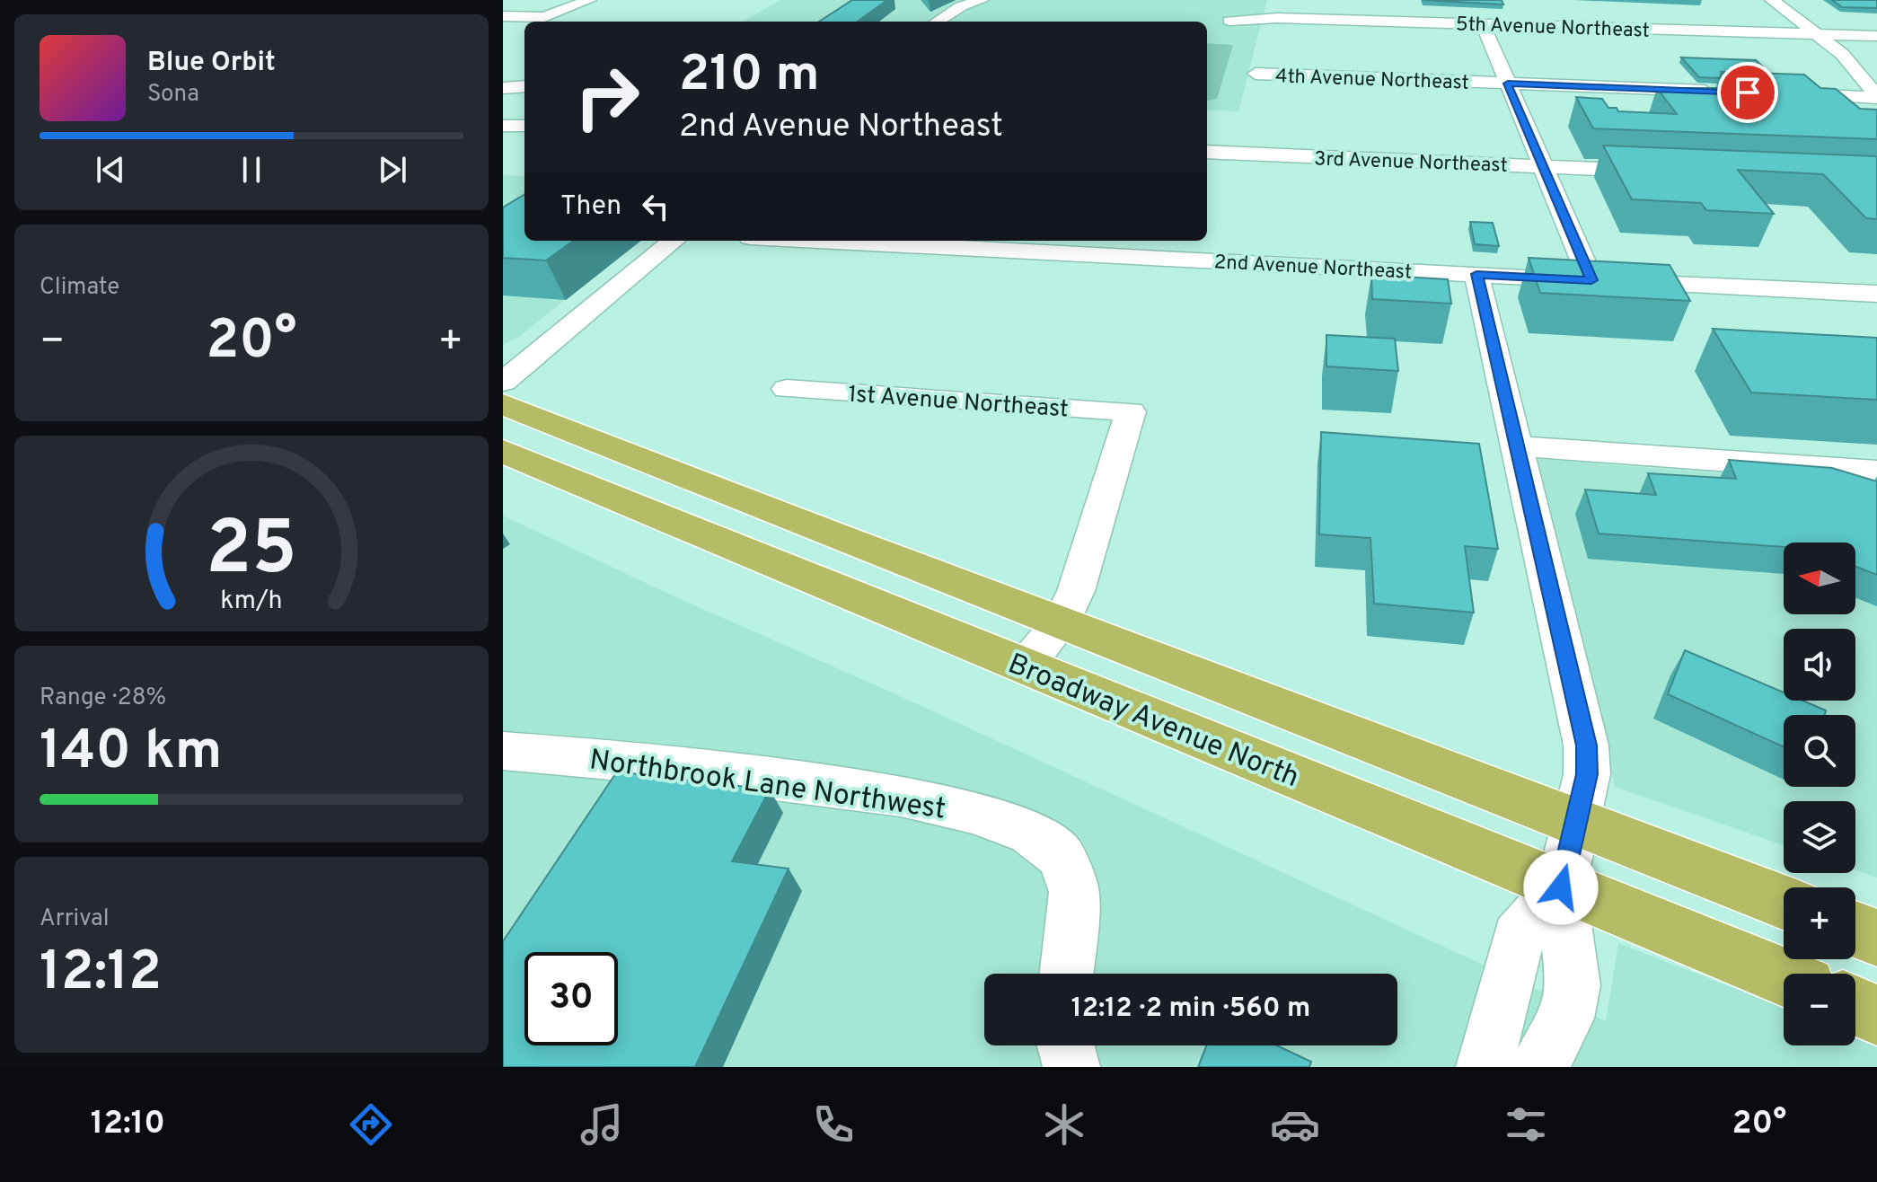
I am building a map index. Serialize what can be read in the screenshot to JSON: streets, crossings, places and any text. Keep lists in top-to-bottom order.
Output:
{
  "streets": {
    "main road": ["Broadway Avenue North"],
    "street": [
      "5th Avenue Northeast",
      "4th Avenue Northeast",
      "3rd Avenue Northeast",
      "2nd Avenue Northeast",
      "1st Avenue Northeast",
      "Northbrook Lane Northwest"
    ]
  },
  "north": "left",
  "page": {
    "turn": ["210 m", "2nd Avenue Northeast"],
    "song": ["Blue Orbit", "Sona"],
    "then": "Then",
    "tile": [
      "Climate",
      ["Range · 28%", "140 km"],
      ["Arrival", "12:12"]
    ],
    "heat": ["−", "20°", "+"],
    "map_buttons": ["+", "−"],
    "limit": "30",
    "trip": "12:12 · 2 min · 560 m",
    "tabs": ["12:10", "20°"],
    "gauge": ["25", "km/h"]
  }
}
